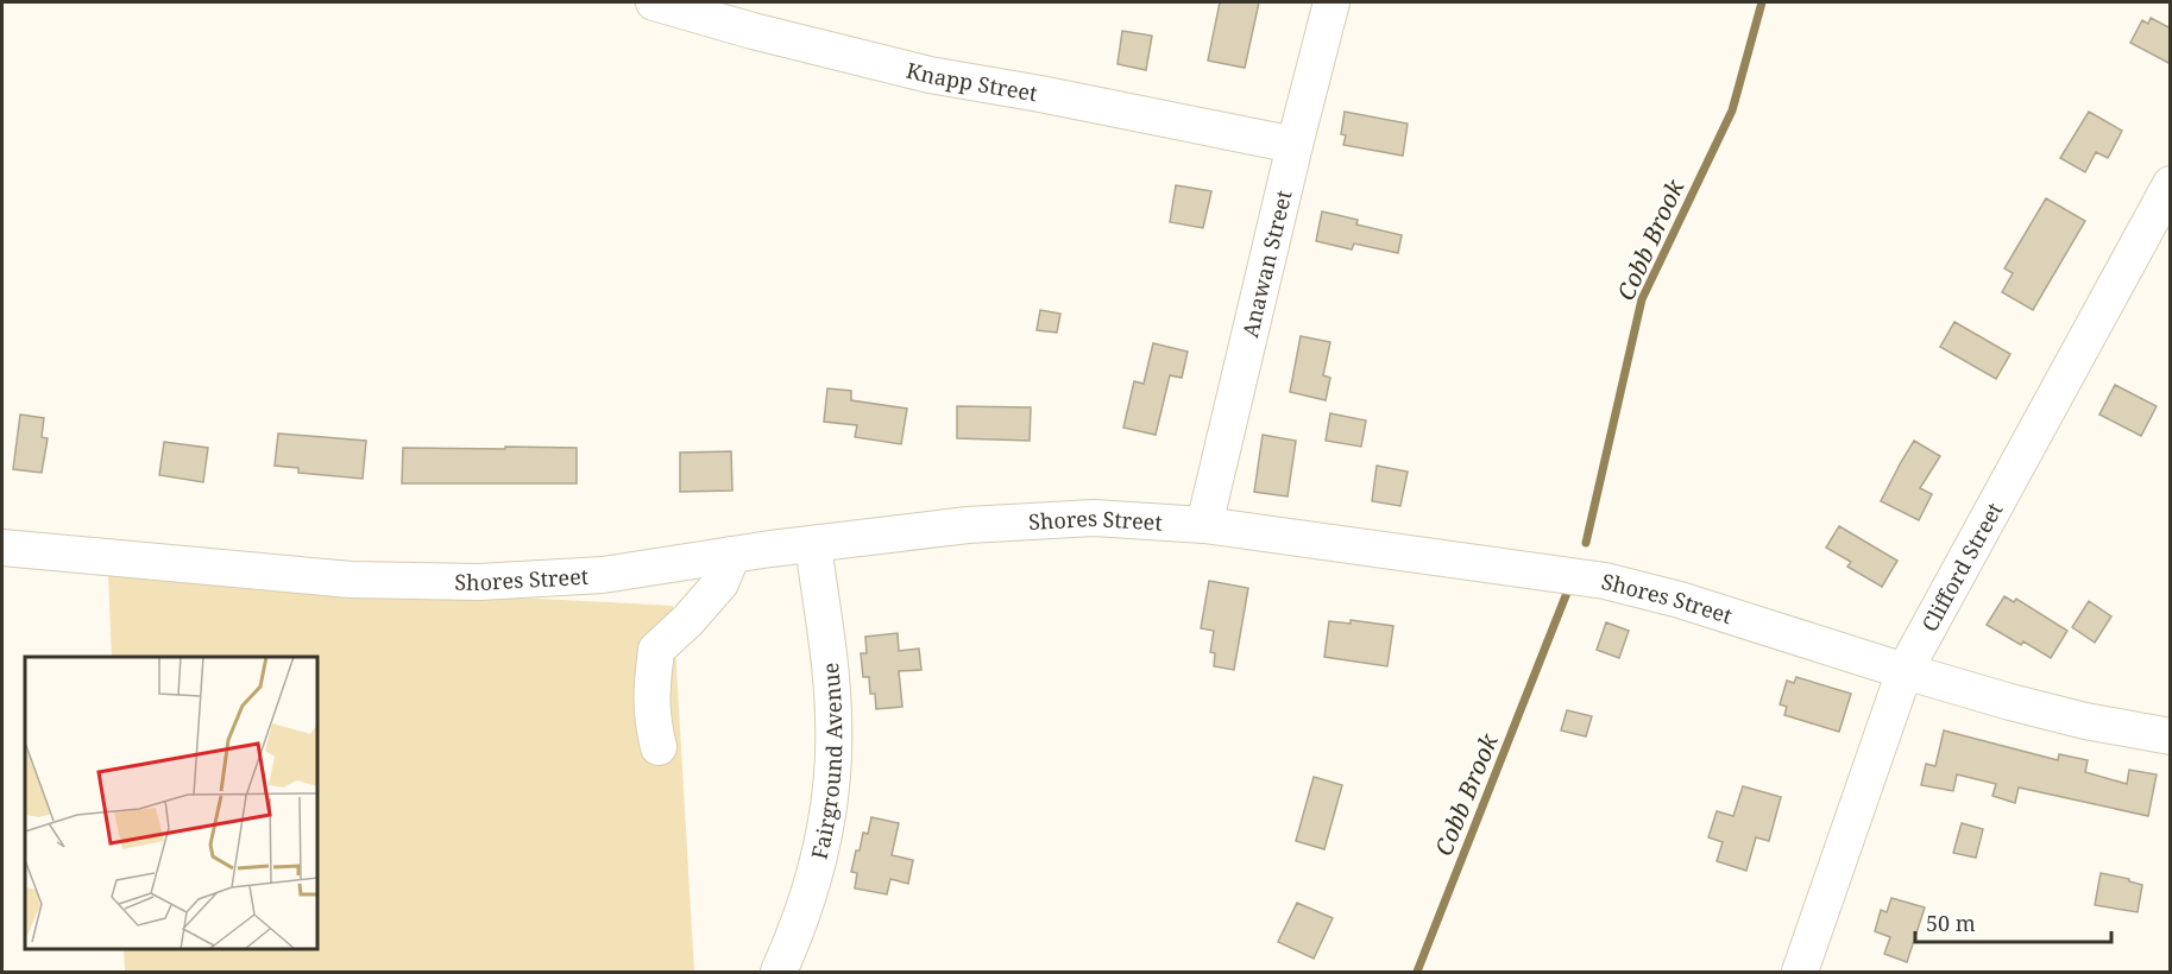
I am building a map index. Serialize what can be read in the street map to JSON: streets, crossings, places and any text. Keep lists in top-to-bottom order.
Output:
{
  "streets": {
    "street": [
      "Knapp Street",
      "Anawan Street",
      "Shores Street",
      "Clifford Street",
      "Fairground Avenue"
    ]
  },
  "crossings": [
    ["Knapp Street", "Anawan Street"],
    ["Anawan Street", "Shores Street"],
    ["Shores Street", "Clifford Street"],
    ["Shores Street", "Fairground Avenue"]
  ],
  "water": ["Cobb Brook"],
  "scale_bar": "50 m"
}
